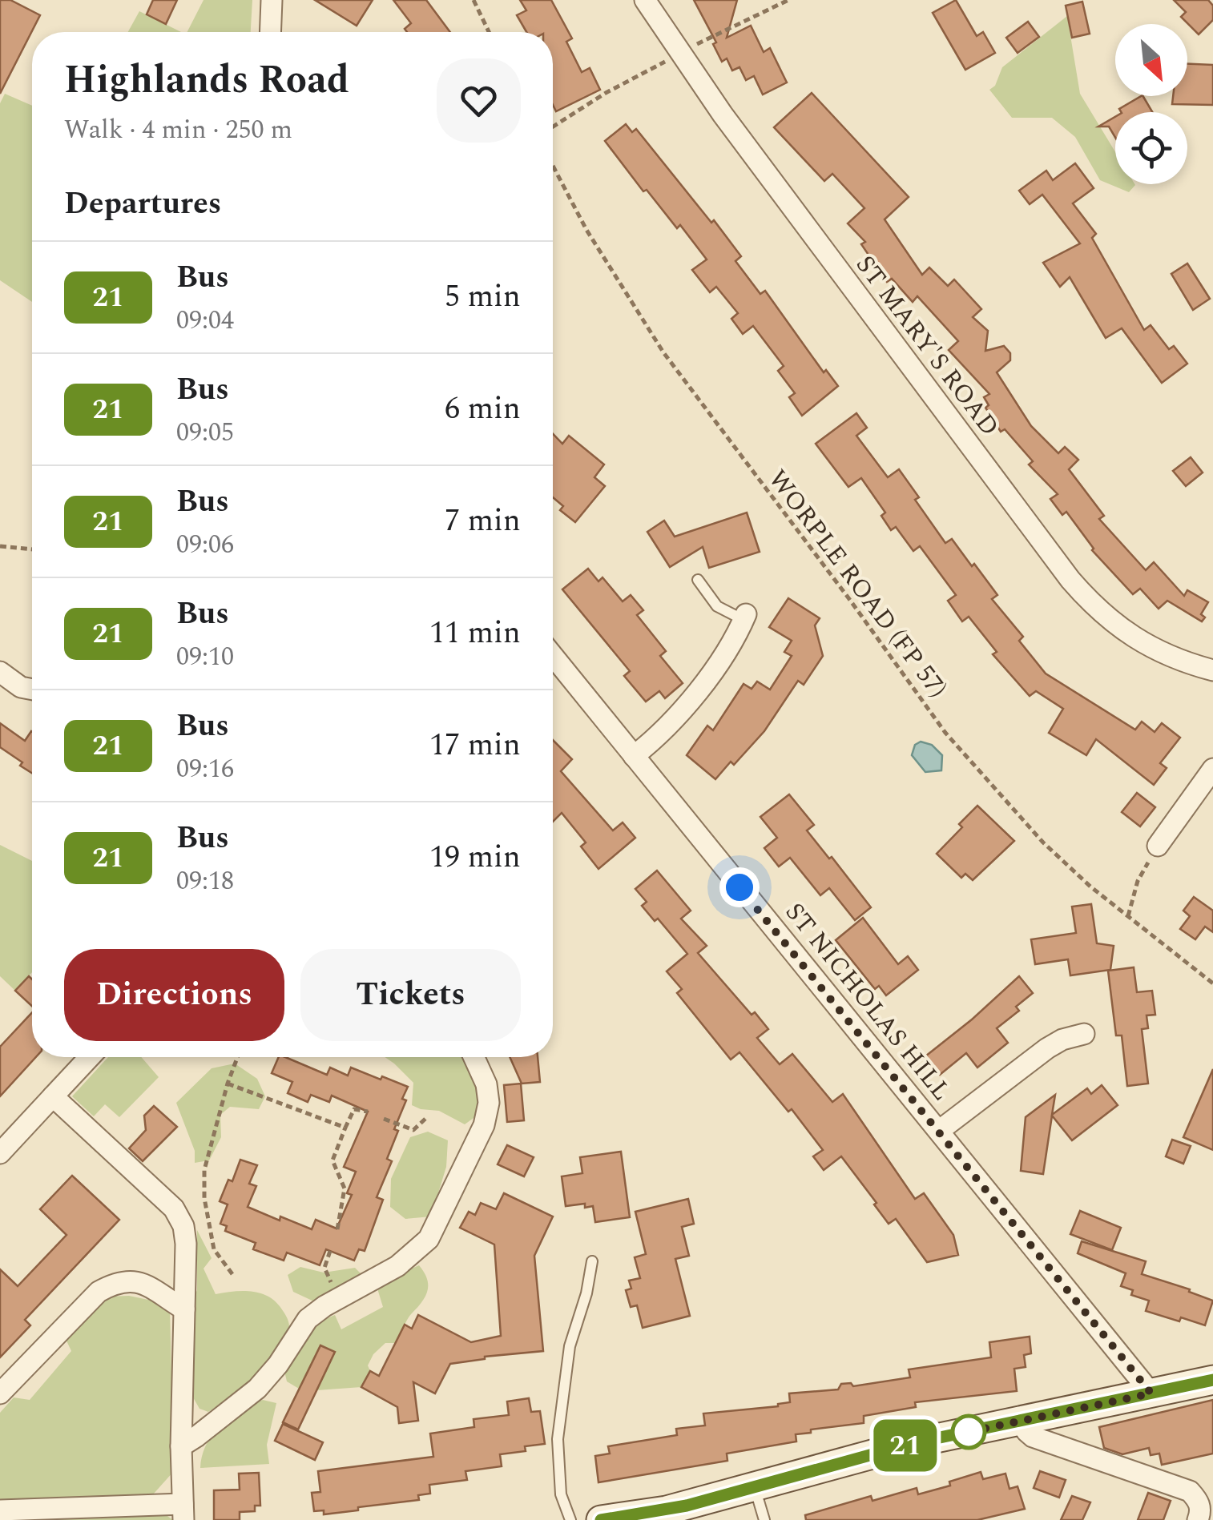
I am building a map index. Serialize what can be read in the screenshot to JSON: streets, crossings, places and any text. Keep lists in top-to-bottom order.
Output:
{
  "streets": {
    "street": ["ST MARY'S ROAD", "ST NICHOLAS HILL"],
    "path": ["WORPLE ROAD (FP 57)"]
  },
  "lines": ["bus line 21"],
  "north": "bottom right",
  "page": {
    "on_map": "21",
    "heading": [
      ["Highlands Road", "Walk · 4 min · 250 m"],
      "Departures"
    ],
    "list": [
      {
        "mark": "21",
        "name": "Bus",
        "note": "09:04",
        "value": "5 min"
      },
      {
        "mark": "21",
        "name": "Bus",
        "note": "09:05",
        "value": "6 min"
      },
      {
        "mark": "21",
        "name": "Bus",
        "note": "09:06",
        "value": "7 min"
      },
      {
        "mark": "21",
        "name": "Bus",
        "note": "09:10",
        "value": "11 min"
      },
      {
        "mark": "21",
        "name": "Bus",
        "note": "09:16",
        "value": "17 min"
      },
      {
        "mark": "21",
        "name": "Bus",
        "note": "09:18",
        "value": "19 min"
      }
    ],
    "buttons": ["Directions", "Tickets"]
  }
}
